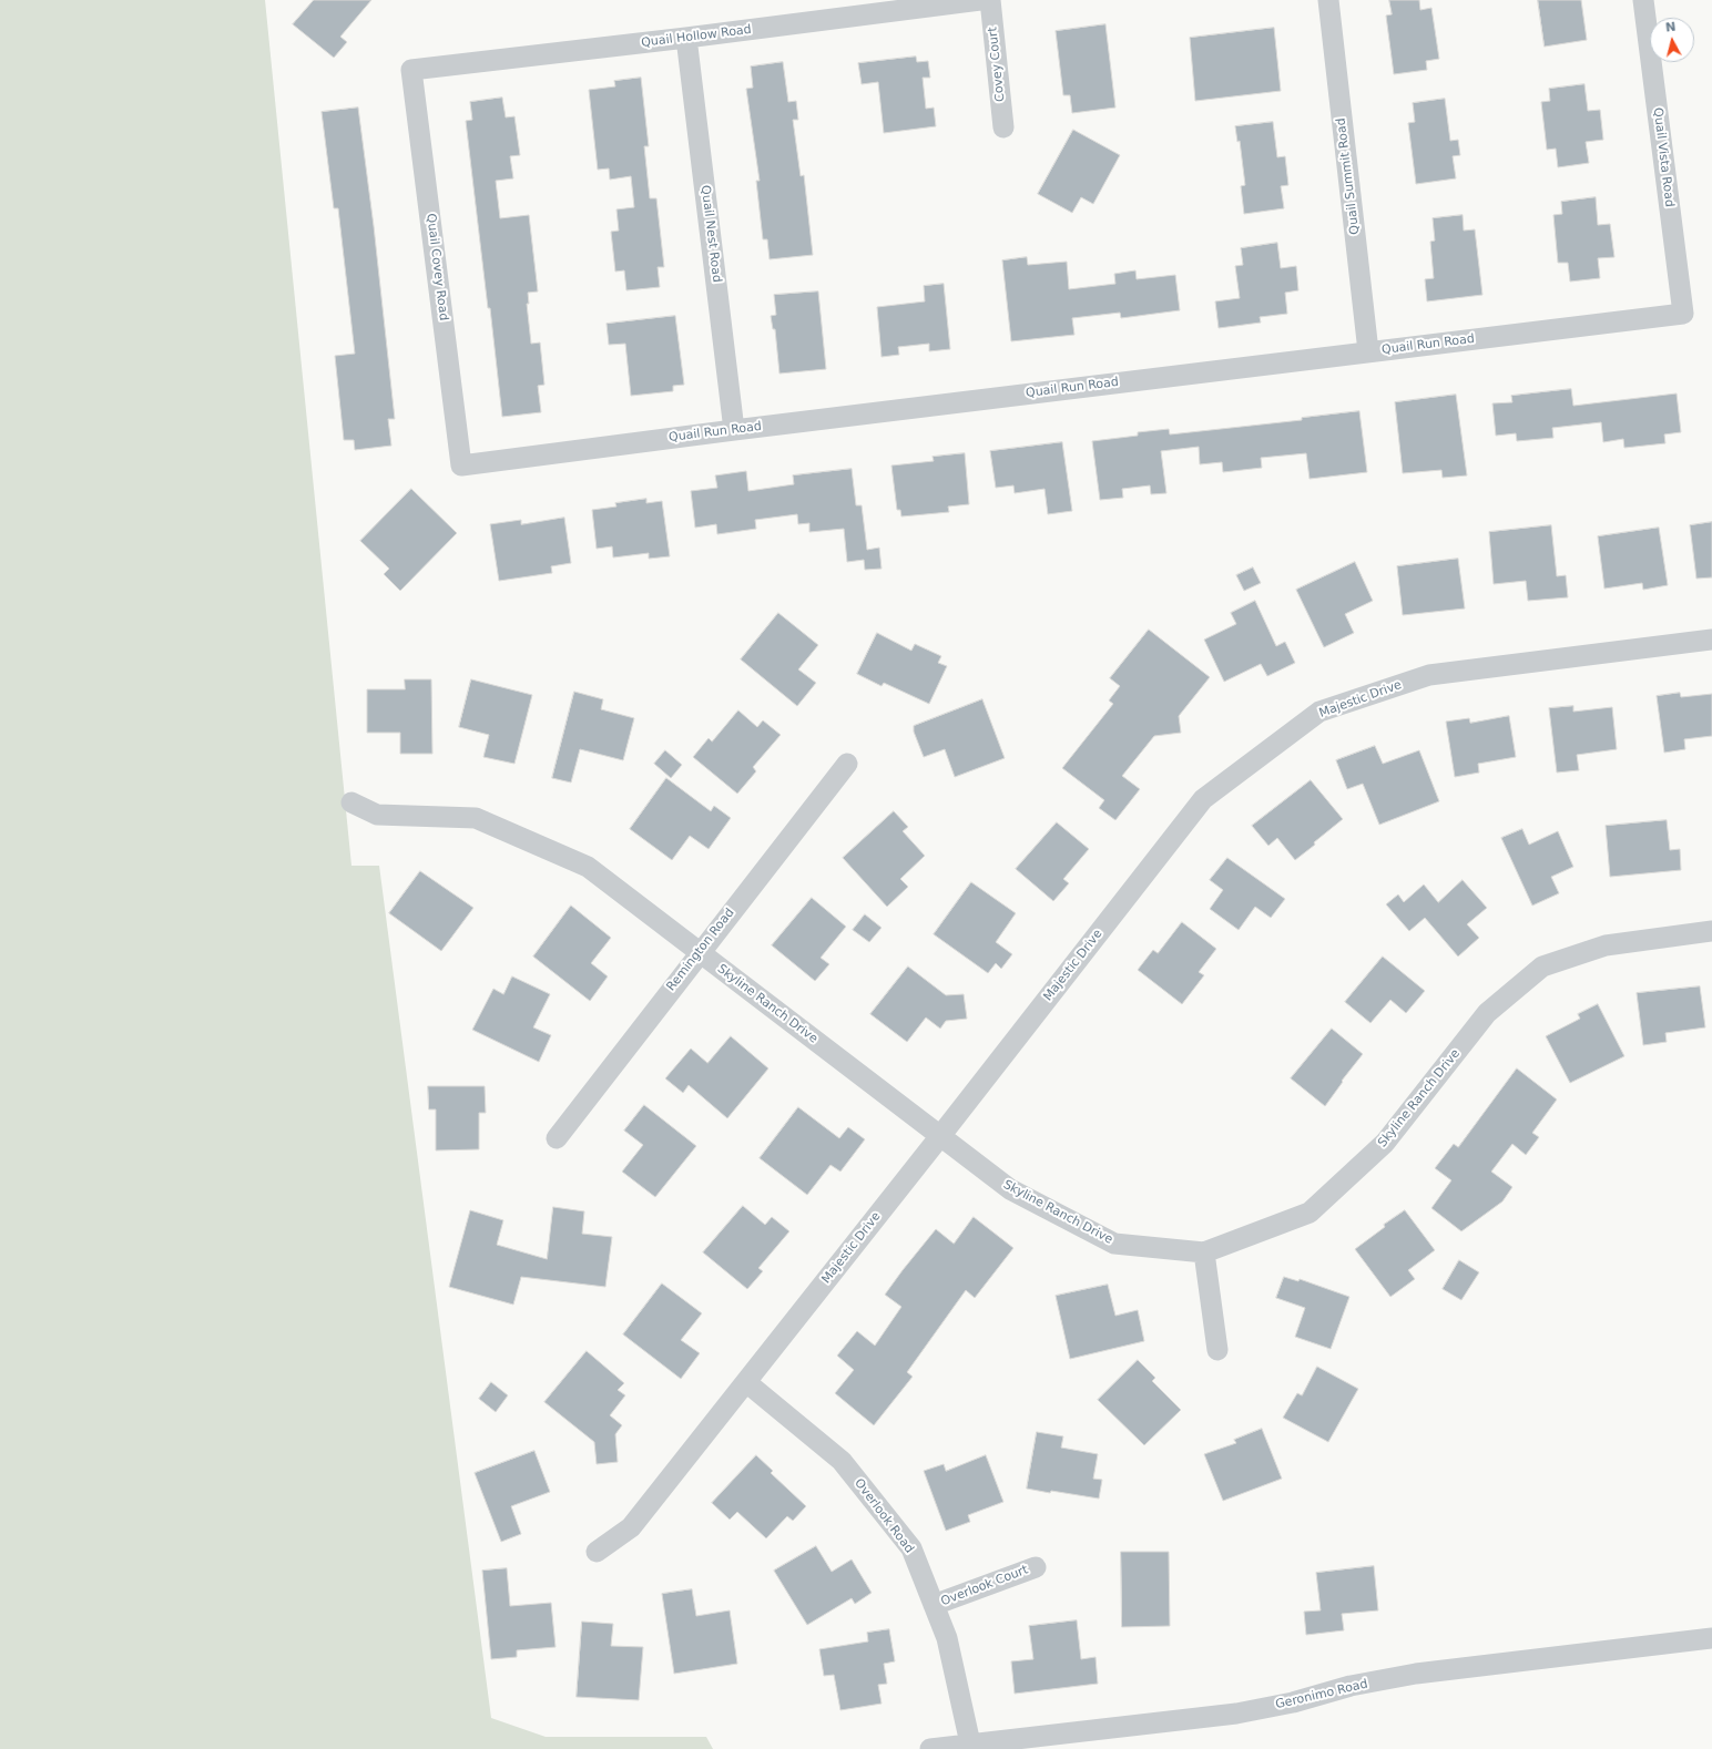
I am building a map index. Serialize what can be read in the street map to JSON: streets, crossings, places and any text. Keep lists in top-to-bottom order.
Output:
{
  "streets": {
    "street": [
      "Quail Hollow Road",
      "Covey Court",
      "Quail Vista Road",
      "Quail Summit Road",
      "Quail Nest Road",
      "Quail Covey Road",
      "Quail Run Road",
      "Majestic Drive",
      "Remington Road",
      "Skyline Ranch Drive",
      "Overlook Road",
      "Overlook Court",
      "Geronimo Road"
    ]
  },
  "crossings": [
    ["Quail Hollow Road", "Quail Nest Road"],
    ["Quail Hollow Road", "Quail Covey Road"],
    ["Quail Vista Road", "Quail Run Road"],
    ["Quail Summit Road", "Quail Run Road"],
    ["Quail Nest Road", "Quail Run Road"],
    ["Quail Covey Road", "Quail Run Road"],
    ["Majestic Drive", "Skyline Ranch Drive"],
    ["Majestic Drive", "Overlook Road"],
    ["Remington Road", "Skyline Ranch Drive"],
    ["Overlook Road", "Overlook Court"],
    ["Overlook Road", "Geronimo Road"]
  ],
  "north": "top"
}
